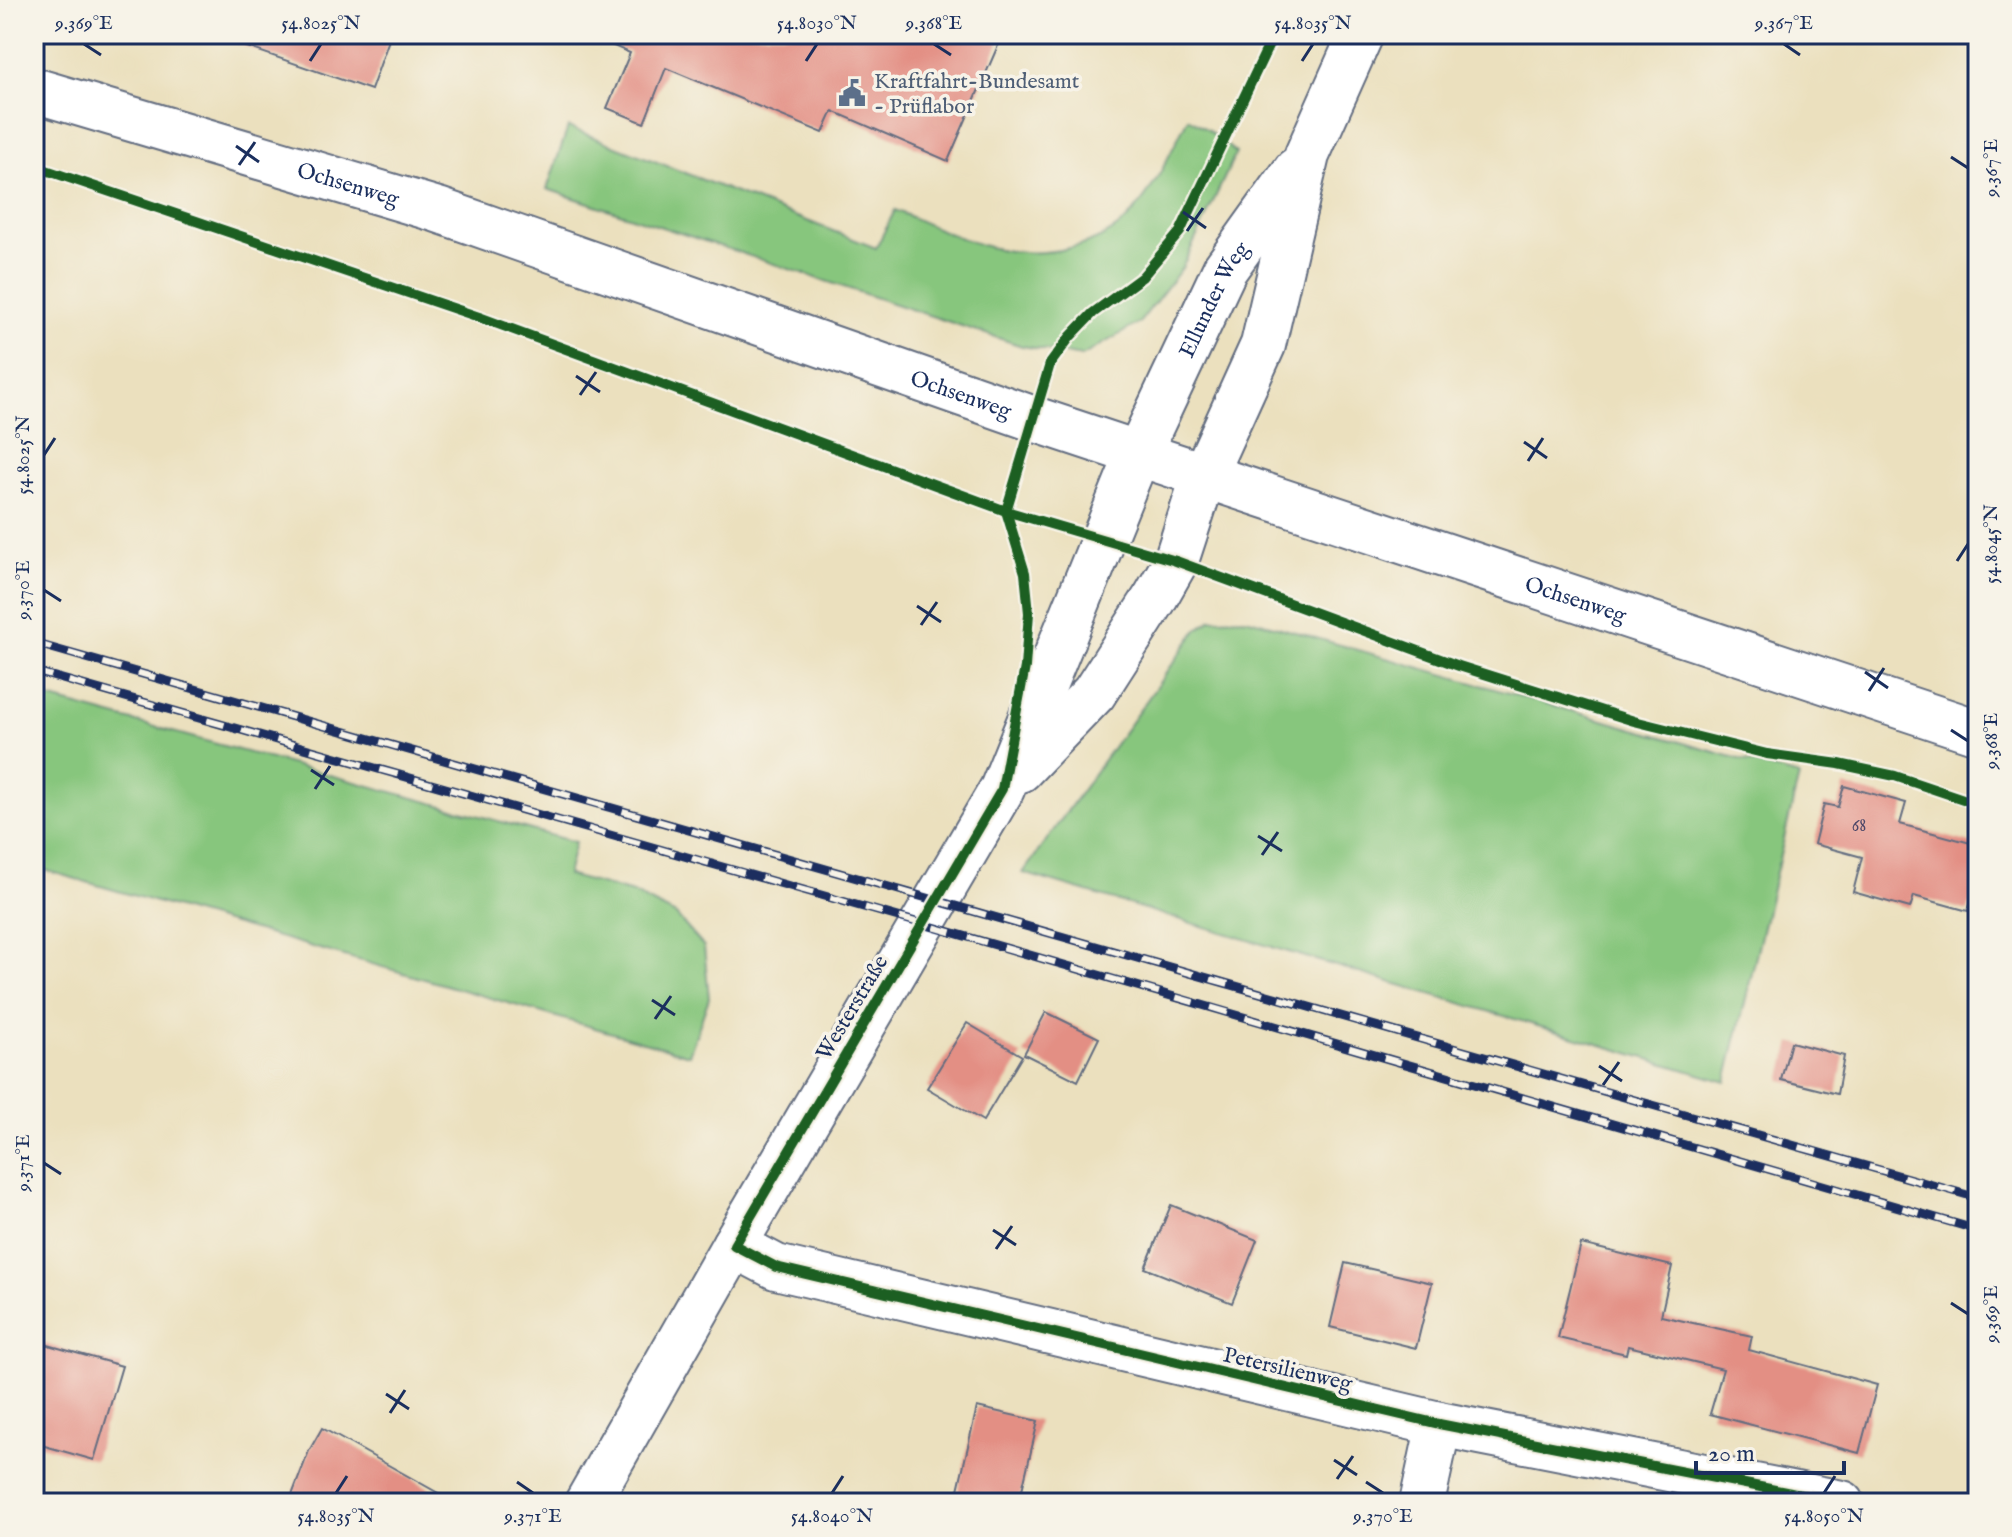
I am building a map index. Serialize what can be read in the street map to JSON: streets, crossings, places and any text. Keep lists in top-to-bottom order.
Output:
{
  "streets": {
    "main road": [
      "Ochsenweg",
      "Ellunder Weg",
      "Westerstraße",
      "Petersilienweg"
    ]
  },
  "crossings": [
    ["Ochsenweg", "Ellunder Weg"],
    ["Ochsenweg", "Westerstraße"],
    ["Ellunder Weg", "Westerstraße"],
    ["Westerstraße", "Petersilienweg"]
  ],
  "places": {
    "public building": ["Kraftfahrt-Bundesamt - Prüflabor"]
  },
  "house_numbers": ["68"],
  "scale_bar": "20 m",
  "coordinates": [
    "9.369°E",
    "54.8025°N",
    "54.8030°N",
    "9.368°E",
    "54.8035°N",
    "9.367°E",
    "54.8045°N",
    "9.370°E",
    "9.371°E",
    "54.8040°N",
    "54.8050°N"
  ]
}
